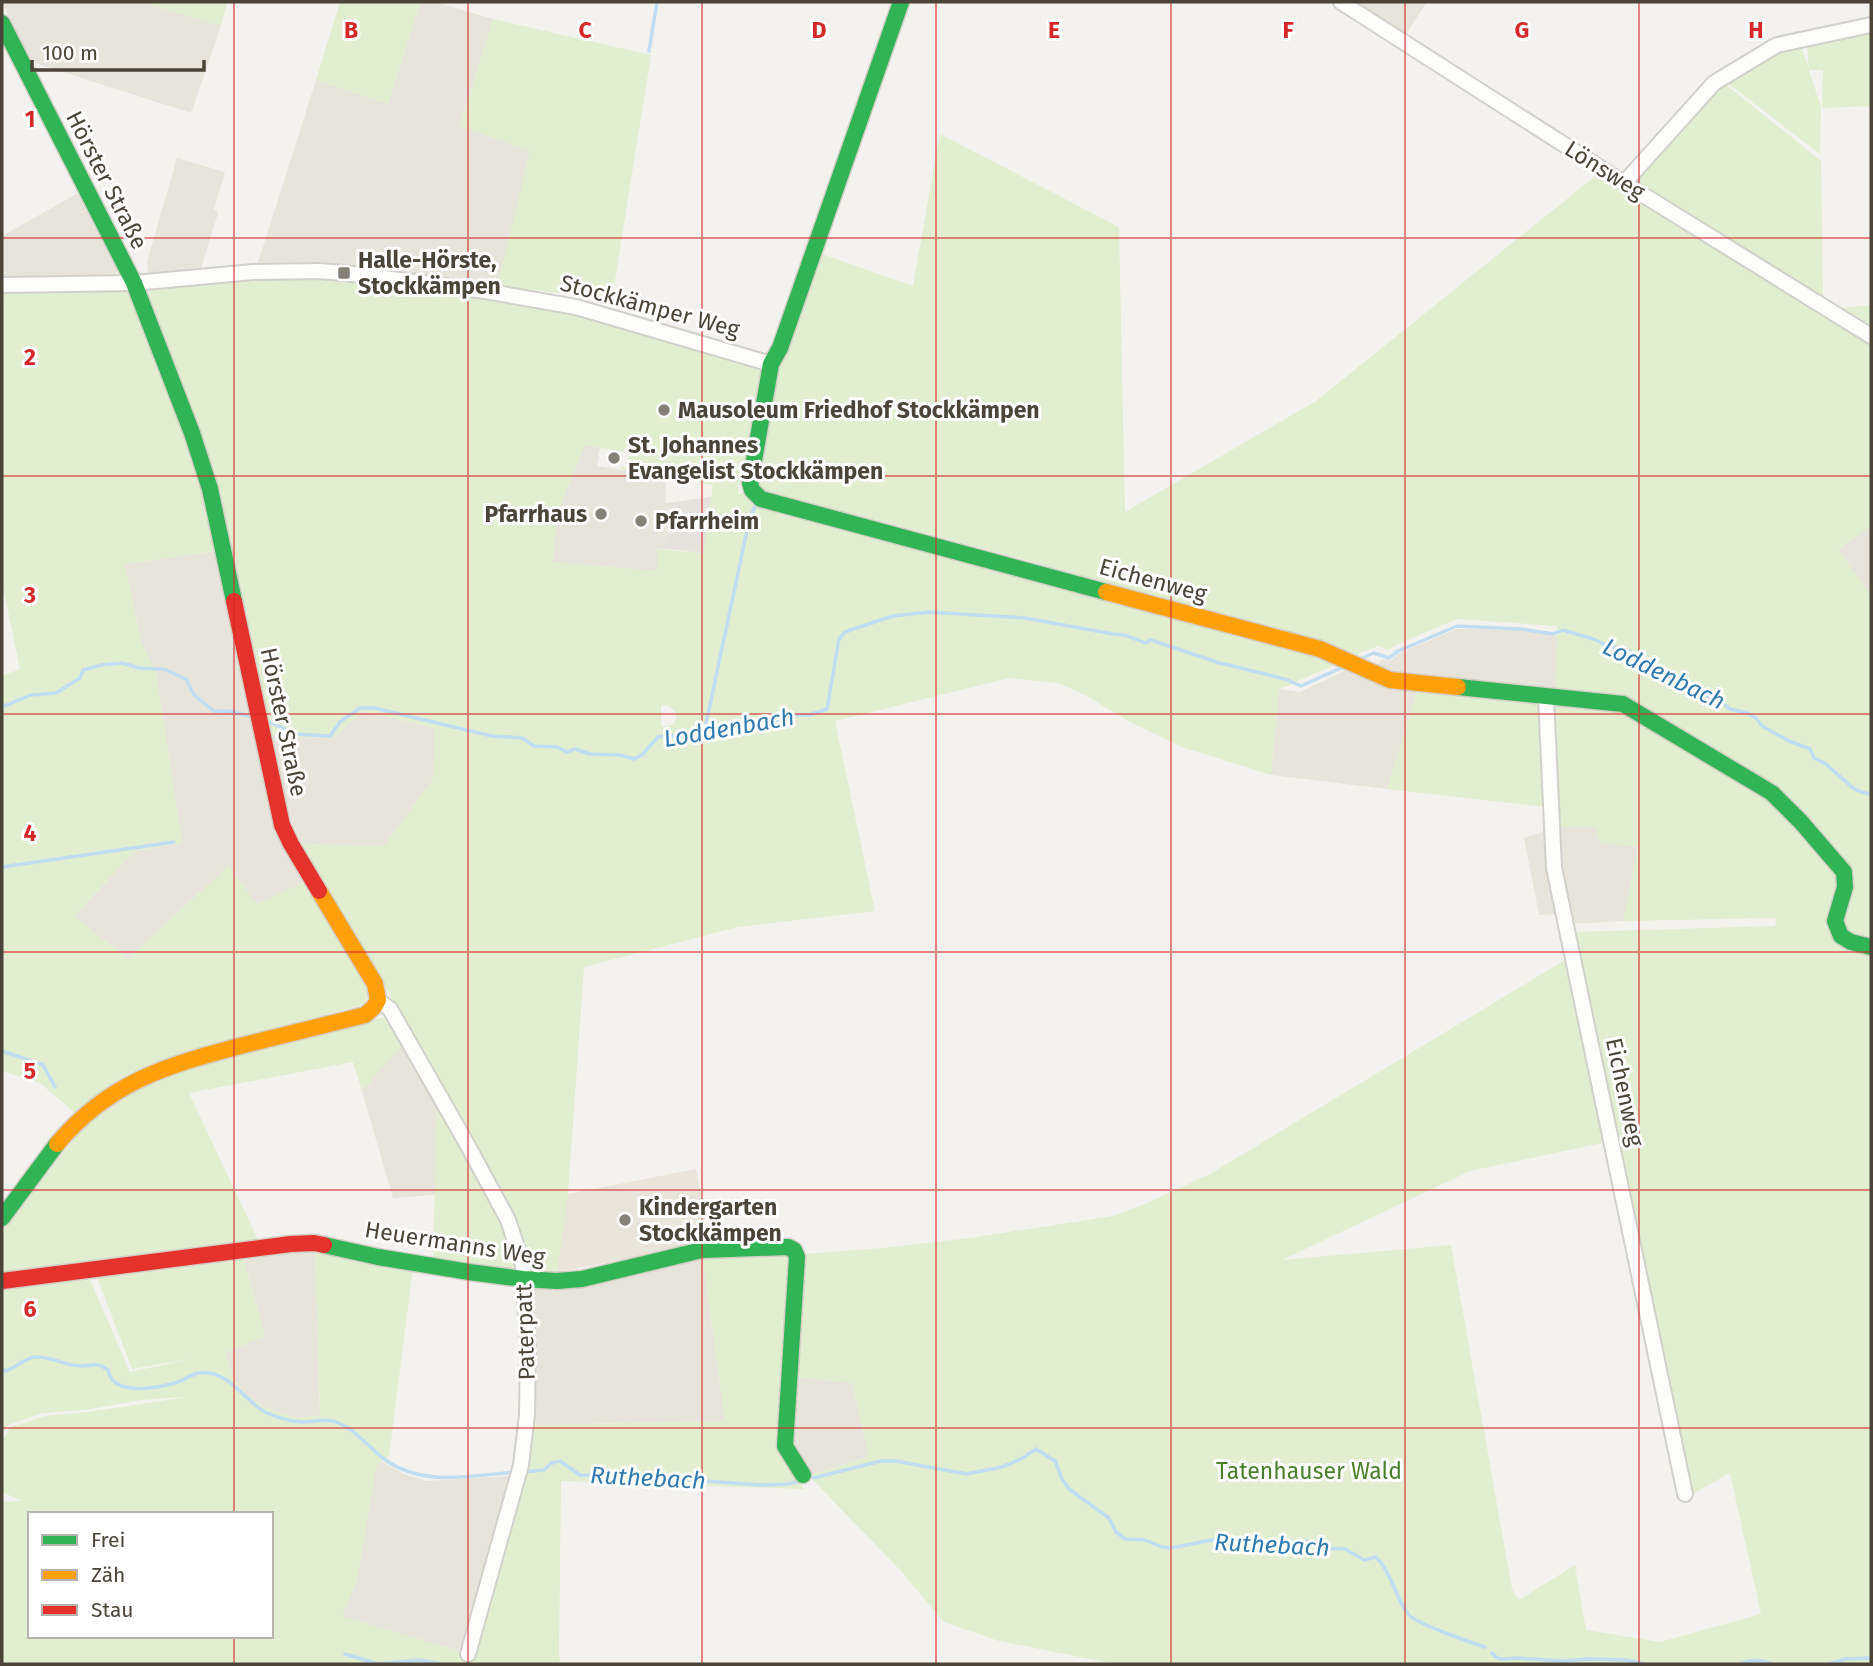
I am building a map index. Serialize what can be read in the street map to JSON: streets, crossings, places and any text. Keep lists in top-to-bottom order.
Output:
{
  "streets": {
    "street": [
      "Lönsweg",
      "Hörster Straße",
      "Stockkämper Weg",
      "Eichenweg",
      "Heuermanns Weg",
      "Paterpatt"
    ]
  },
  "crossings": [
    ["Hörster Straße", "Stockkämper Weg"],
    ["Hörster Straße", "Paterpatt"],
    ["Stockkämper Weg", "Eichenweg"],
    ["Heuermanns Weg", "Paterpatt"]
  ],
  "water": ["Loddenbach", "Ruthebach"],
  "parks": ["Tatenhauser Wald"],
  "places": {
    "transit": ["Halle-Hörste, Stockkämpen"],
    "other": [
      "Mausoleum Friedhof Stockkämpen",
      "St. Johannes Evangelist Stockkämpen",
      "Pfarrhaus",
      "Pfarrheim",
      "Kindergarten Stockkämpen"
    ]
  },
  "legend": ["Frei", "Zäh", "Stau"],
  "scale_bar": "100 m",
  "grid": {
    "columns": [
      "B",
      "C",
      "D",
      "E",
      "F",
      "G",
      "H"
    ],
    "rows": [
      "1",
      "2",
      "3",
      "4",
      "5",
      "6"
    ]
  }
}
